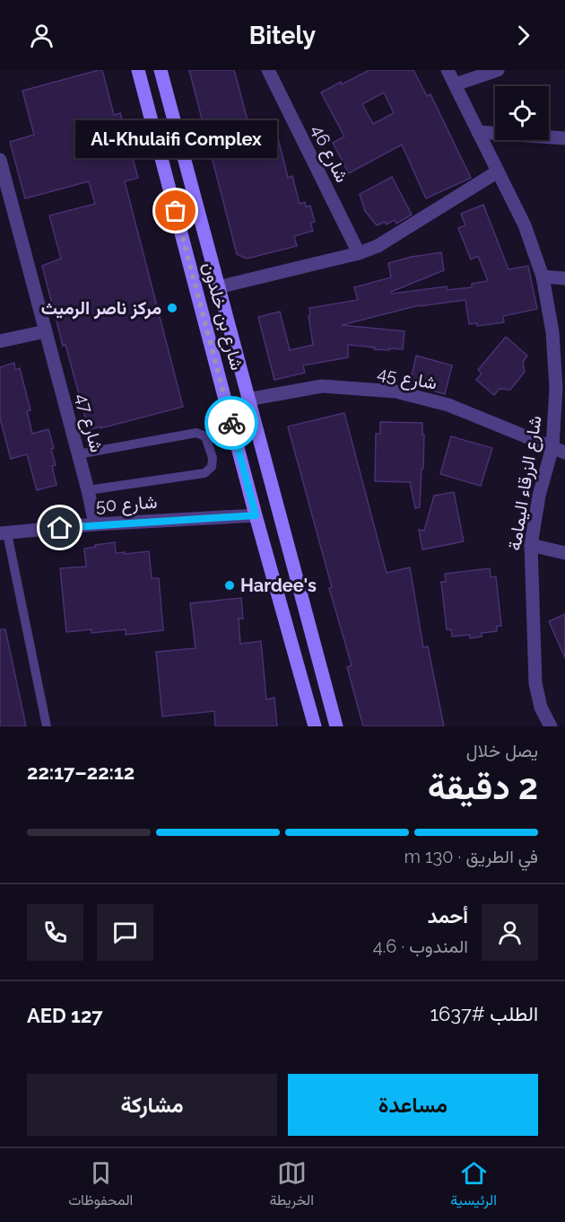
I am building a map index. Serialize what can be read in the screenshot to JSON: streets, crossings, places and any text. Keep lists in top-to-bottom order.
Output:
{
  "streets": {
    "street": [
      "شارع 46",
      "شارع بن خلدون",
      "شارع 45",
      "شارع 47",
      "شارع الزرقاء اليمامة",
      "شارع 50"
    ]
  },
  "crossings": [
    ["شارع بن خلدون", "شارع 45"],
    ["شارع بن خلدون", "شارع 50"],
    ["شارع 45", "شارع الزرقاء اليمامة"],
    ["شارع 47", "شارع 50"]
  ],
  "places": ["Al-Khulaifi Complex", "مركز ناصر الرميث", "Hardee's"],
  "page": {
    "header": "Bitely",
    "bubble": "Al-Khulaifi Complex",
    "heading": ["2 دقيقة", "يصل خلال", "22:12–22:17"],
    "panel": [
      "أحمد",
      "المندوب · 4.6",
      "الطلب #1637",
      "AED 127"
    ],
    "bar": "في الطريق · 130 m",
    "buttons": ["مساعدة", "مشاركة"],
    "tabs": ["الرئيسية", "الخريطة", "المحفوظات"]
  }
}
